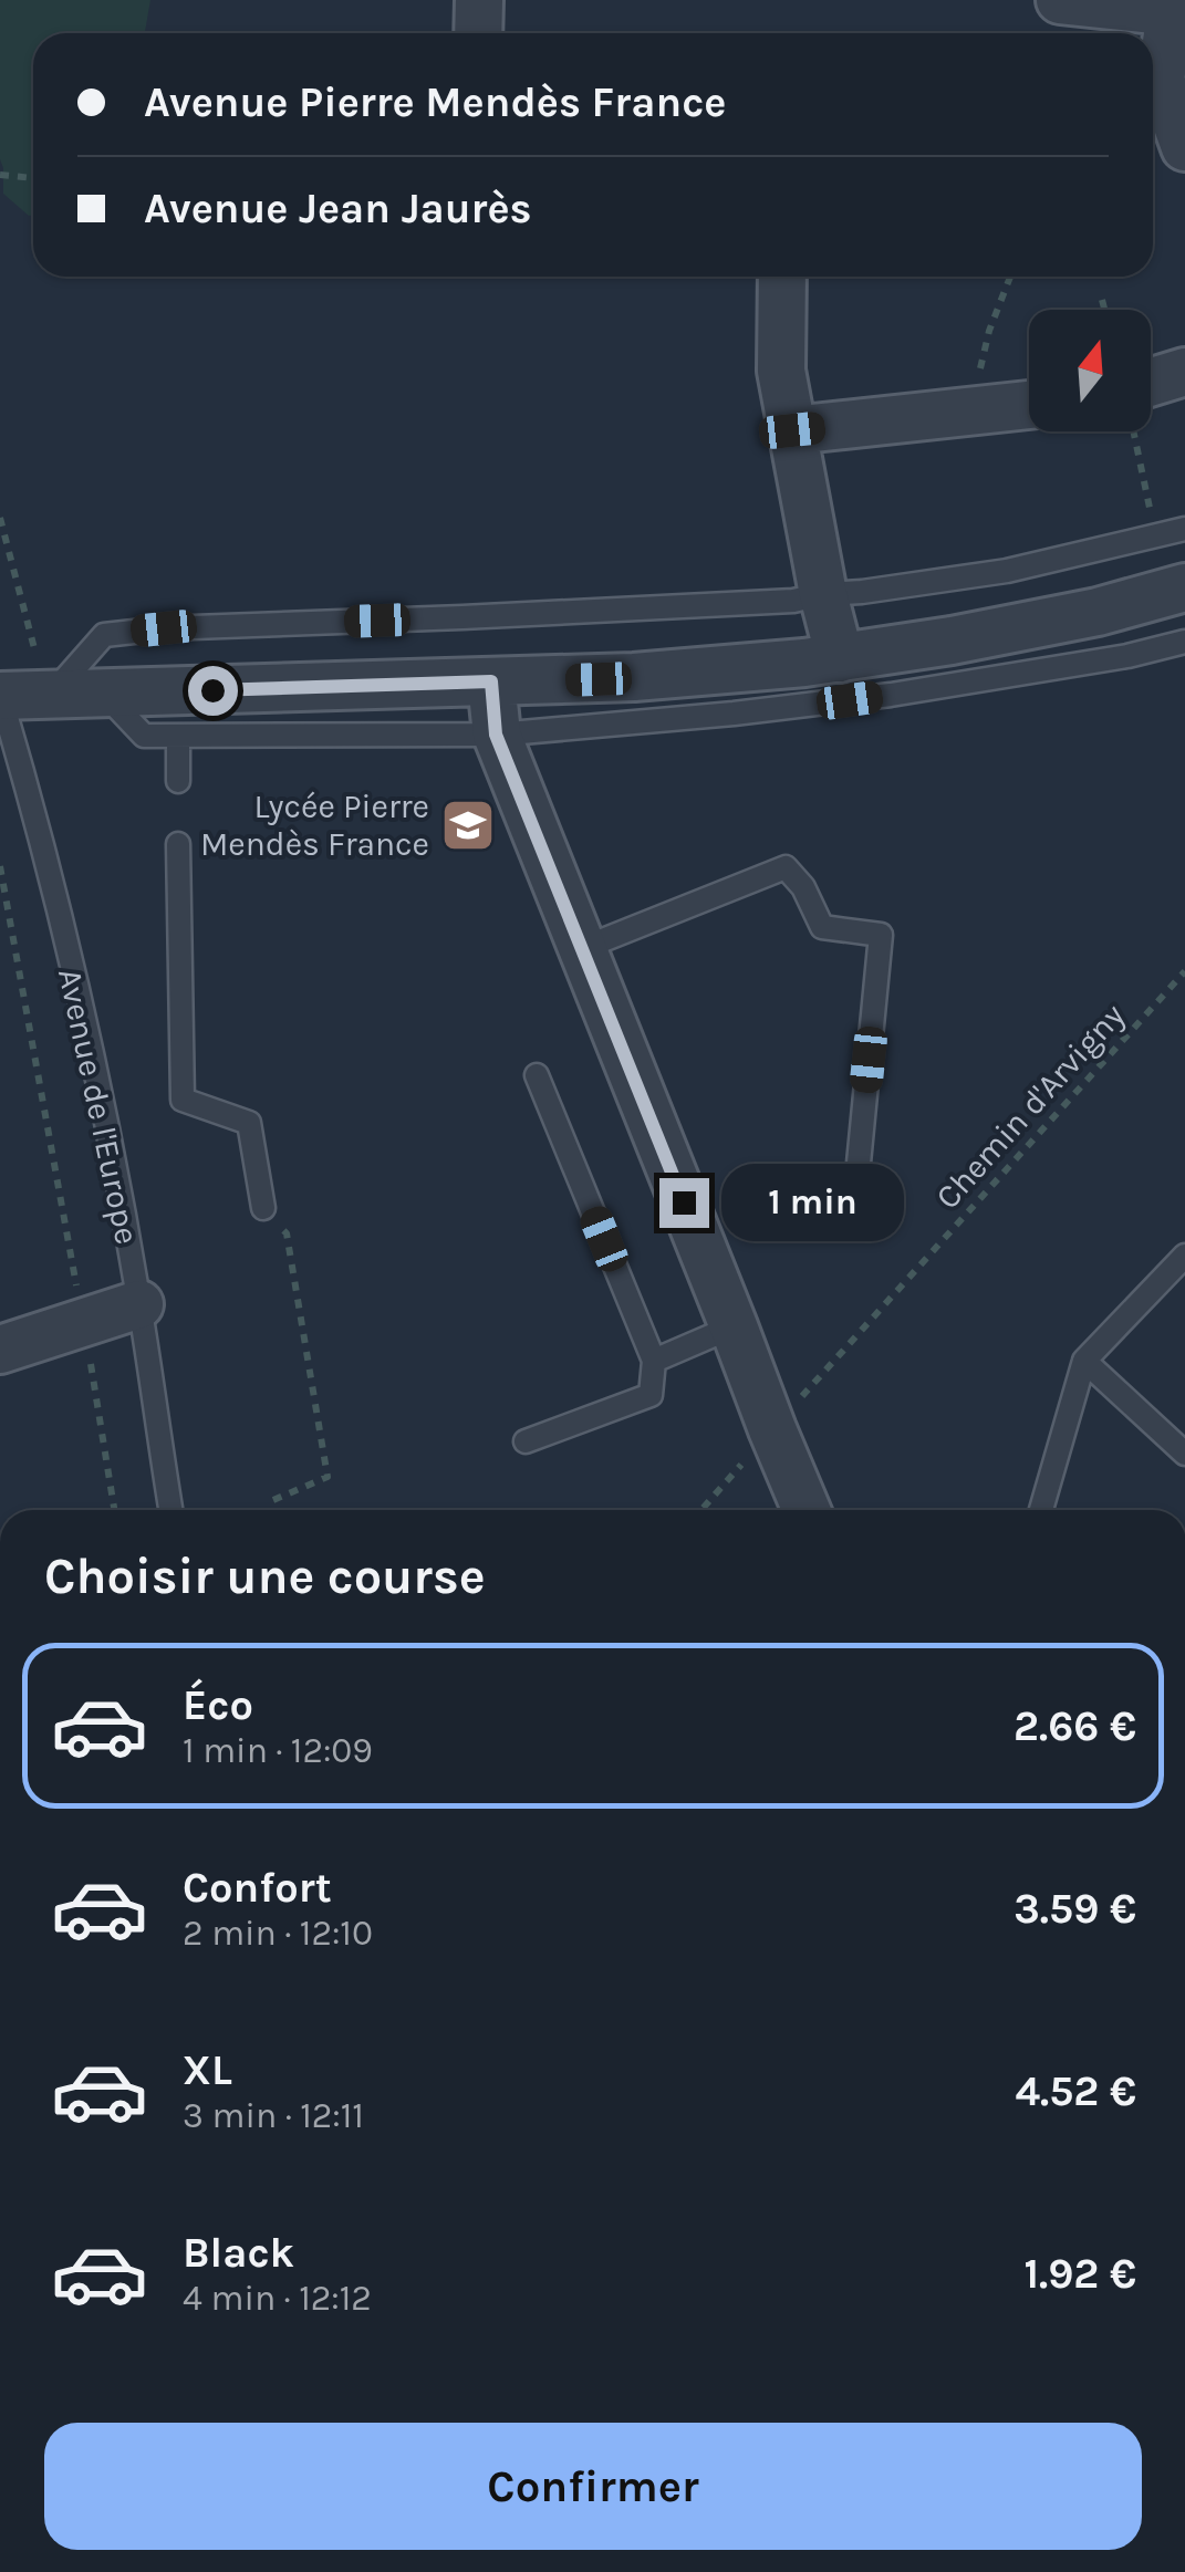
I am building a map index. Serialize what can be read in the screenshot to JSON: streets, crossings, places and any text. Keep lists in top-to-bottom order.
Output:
{
  "streets": {
    "lane": ["Avenue de l'Europe"],
    "path": ["Chemin d'Arvigny"]
  },
  "places": {
    "school or university": ["Lycée Pierre Mendès France"]
  },
  "north": "top",
  "page": {
    "banner": ["Avenue Pierre Mendès France", "Avenue Jean Jaurès"],
    "bubble": "1 min",
    "heading": "Choisir une course",
    "list": [
      {
        "name": "Éco",
        "note": "1 min · 12:09",
        "value": "2.66 €"
      },
      {
        "name": "Confort",
        "note": "2 min · 12:10",
        "value": "3.59 €"
      },
      {
        "name": "XL",
        "note": "3 min · 12:11",
        "value": "4.52 €"
      },
      {
        "name": "Black",
        "note": "4 min · 12:12",
        "value": "1.92 €"
      }
    ],
    "buttons": "Confirmer"
  }
}
